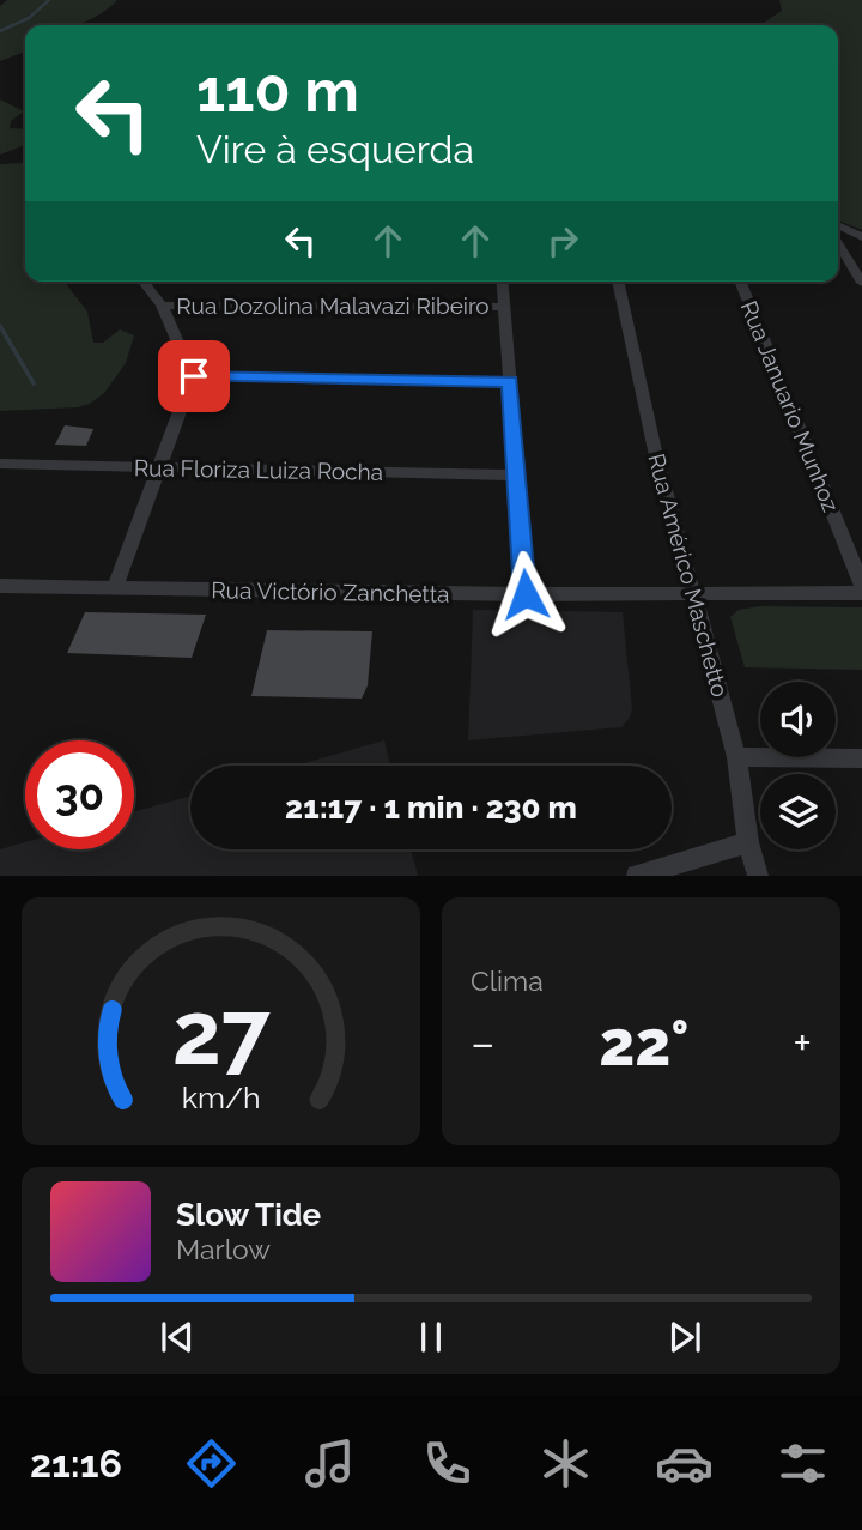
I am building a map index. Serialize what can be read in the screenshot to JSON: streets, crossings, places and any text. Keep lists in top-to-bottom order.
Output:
{
  "streets": {
    "street": [
      "Rua Dozolina Malavazi Ribeiro",
      "Rua Januario Munhoz",
      "Rua Floriza Luiza Rocha",
      "Rua Américo Maschetto",
      "Rua Victório Zanchetta"
    ]
  },
  "crossings": [
    ["Rua Américo Maschetto", "Rua Victório Zanchetta"]
  ],
  "page": {
    "turn": ["110 m", "Vire à esquerda"],
    "limit": "30",
    "trip": "21:17 · 1 min · 230 m",
    "tile": "Clima",
    "heat": ["−", "22°", "+"],
    "song": ["Slow Tide", "Marlow"],
    "tabs": "21:16",
    "gauge": ["27", "km/h"]
  }
}
